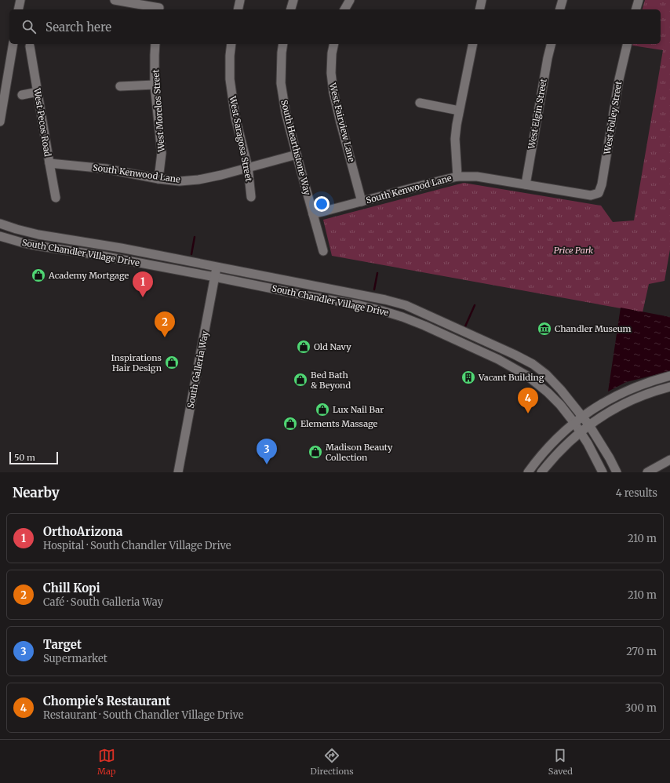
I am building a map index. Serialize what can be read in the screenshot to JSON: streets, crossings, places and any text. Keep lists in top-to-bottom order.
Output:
{
  "streets": {
    "street": [
      "West Morelos Street",
      "West Elgin Street",
      "West Folley Street",
      "West Pecos Road",
      "West Fairview Lane",
      "West Saragosa Street",
      "South Hearthstone Way",
      "South Kenwood Lane",
      "South Chandler Village Drive",
      "South Galleria Way"
    ]
  },
  "crossings": [
    ["West Morelos Street", "South Kenwood Lane"],
    ["West Elgin Street", "South Kenwood Lane"],
    ["West Folley Street", "South Kenwood Lane"],
    ["West Pecos Road", "South Kenwood Lane"],
    ["West Fairview Lane", "South Kenwood Lane"],
    ["West Saragosa Street", "South Kenwood Lane"],
    ["South Hearthstone Way", "South Kenwood Lane"],
    ["South Chandler Village Drive", "South Galleria Way"]
  ],
  "parks": ["Price Park"],
  "places": {
    "shop": [
      "Academy Mortgage",
      "Old Navy",
      "Inspirations Hair Design",
      "Bed Bath & Beyond",
      "Lux Nail Bar",
      "Elements Massage",
      "Madison Beauty Collection"
    ],
    "museum": ["Chandler Museum"],
    "building": ["Vacant Building"]
  },
  "scale_bar": "50 m",
  "page": {
    "search": "Search here",
    "pins": [
      "1",
      "2",
      "4",
      "3"
    ],
    "scale": "50 m",
    "heading": ["Nearby", "4 results"],
    "list": [
      {
        "mark": "1",
        "name": "OrthoArizona",
        "note": "Hospital · South Chandler Village Drive",
        "value": "210 m"
      },
      {
        "mark": "2",
        "name": "Chill Kopi",
        "note": "Café · South Galleria Way",
        "value": "210 m"
      },
      {
        "mark": "3",
        "name": "Target",
        "note": "Supermarket",
        "value": "270 m"
      },
      {
        "mark": "4",
        "name": "Chompie's Restaurant",
        "note": "Restaurant · South Chandler Village Drive",
        "value": "300 m"
      }
    ],
    "nav": ["Map", "Directions", "Saved"]
  }
}
